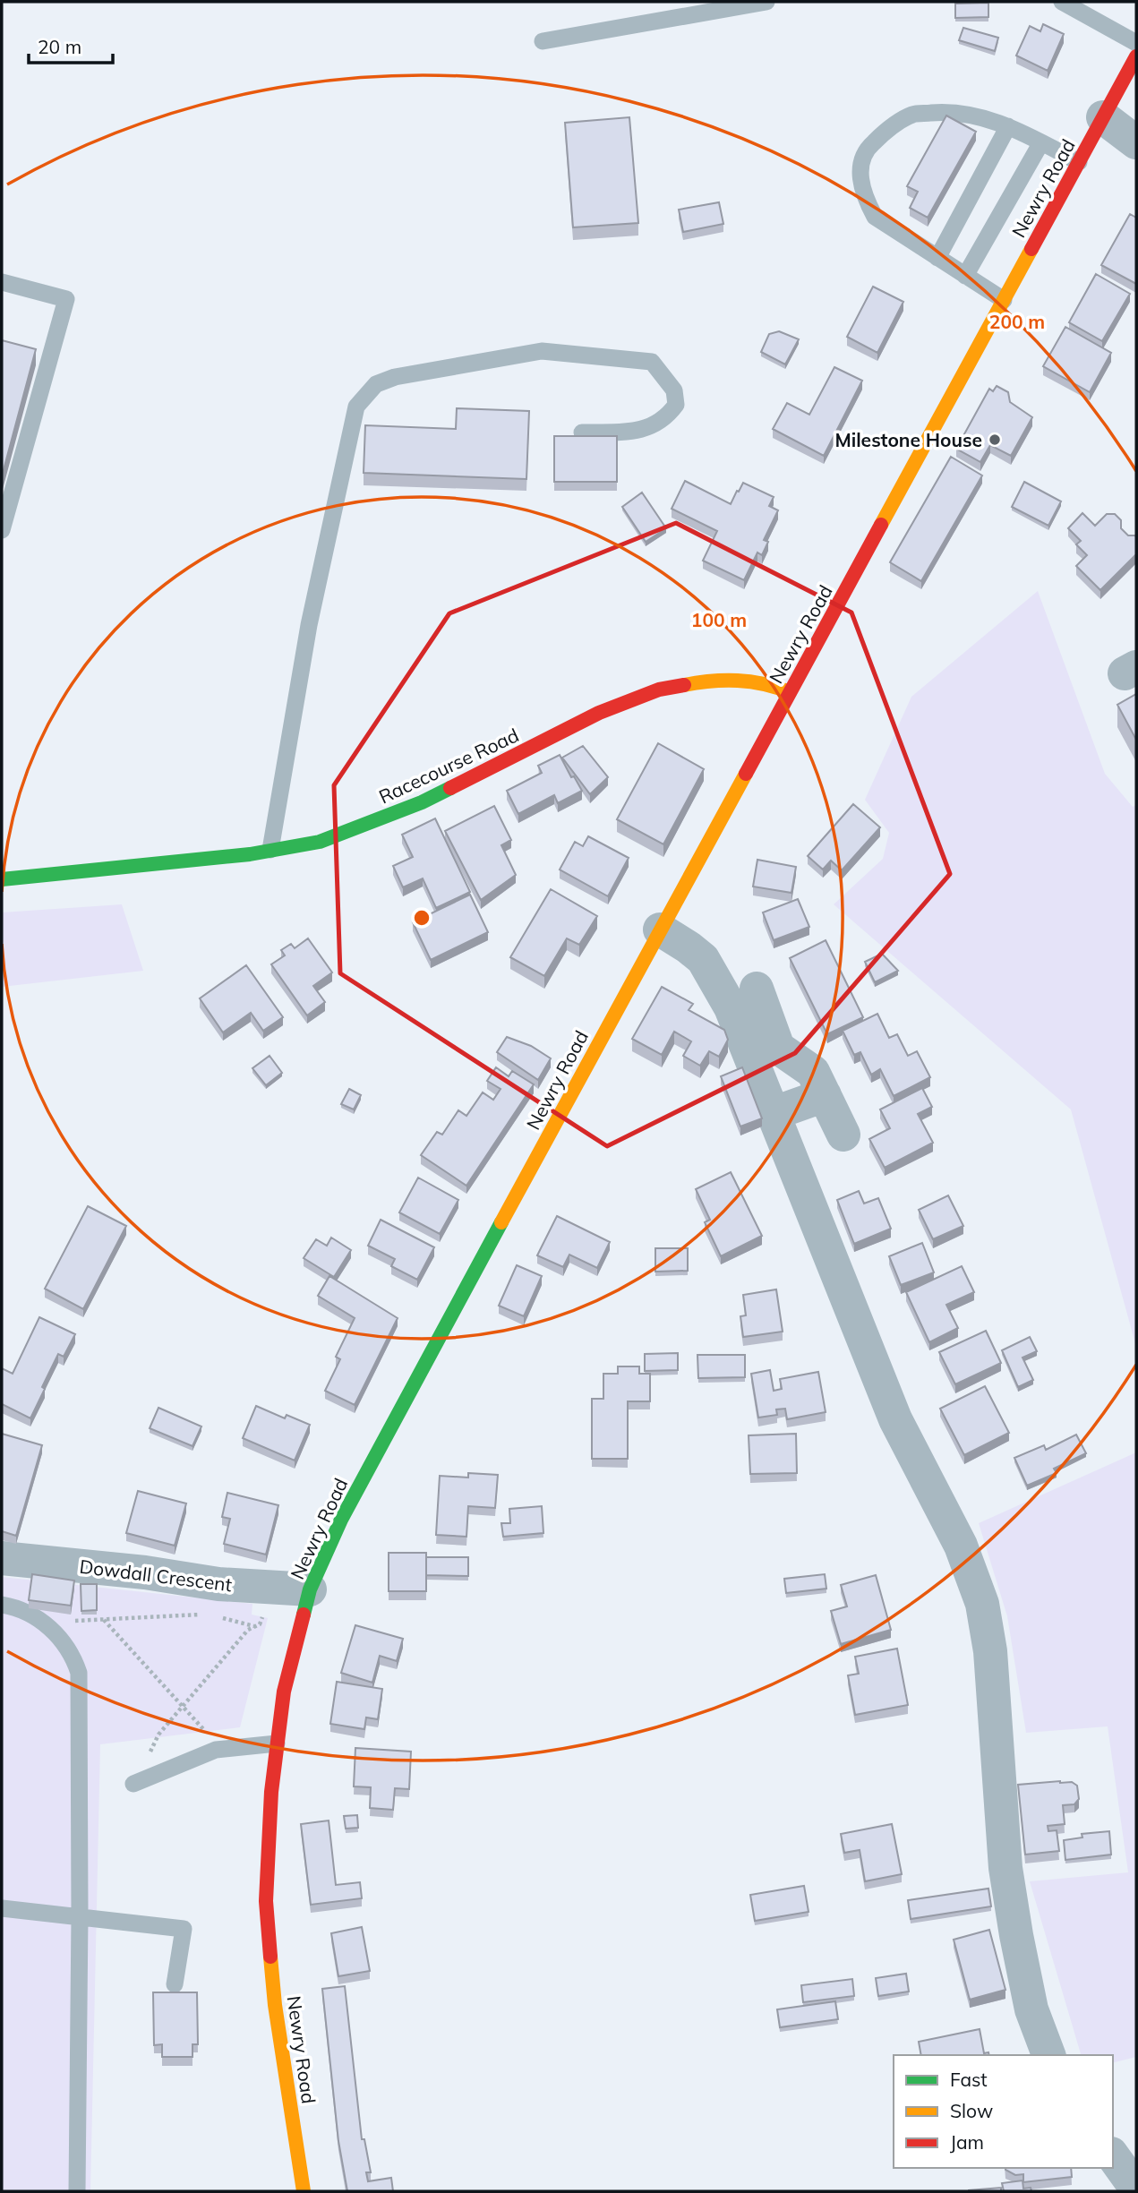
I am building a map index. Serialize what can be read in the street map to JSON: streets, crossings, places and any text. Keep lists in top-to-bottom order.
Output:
{
  "streets": {
    "main road": ["Newry Road", "Racecourse Road"],
    "street": ["Dowdall Crescent"]
  },
  "crossings": [
    ["Newry Road", "Racecourse Road"],
    ["Newry Road", "Dowdall Crescent"]
  ],
  "places": ["Milestone House"],
  "legend": ["Fast", "Slow", "Jam"],
  "scale_bar": "20 m",
  "rings": ["200 m", "100 m"]
}
